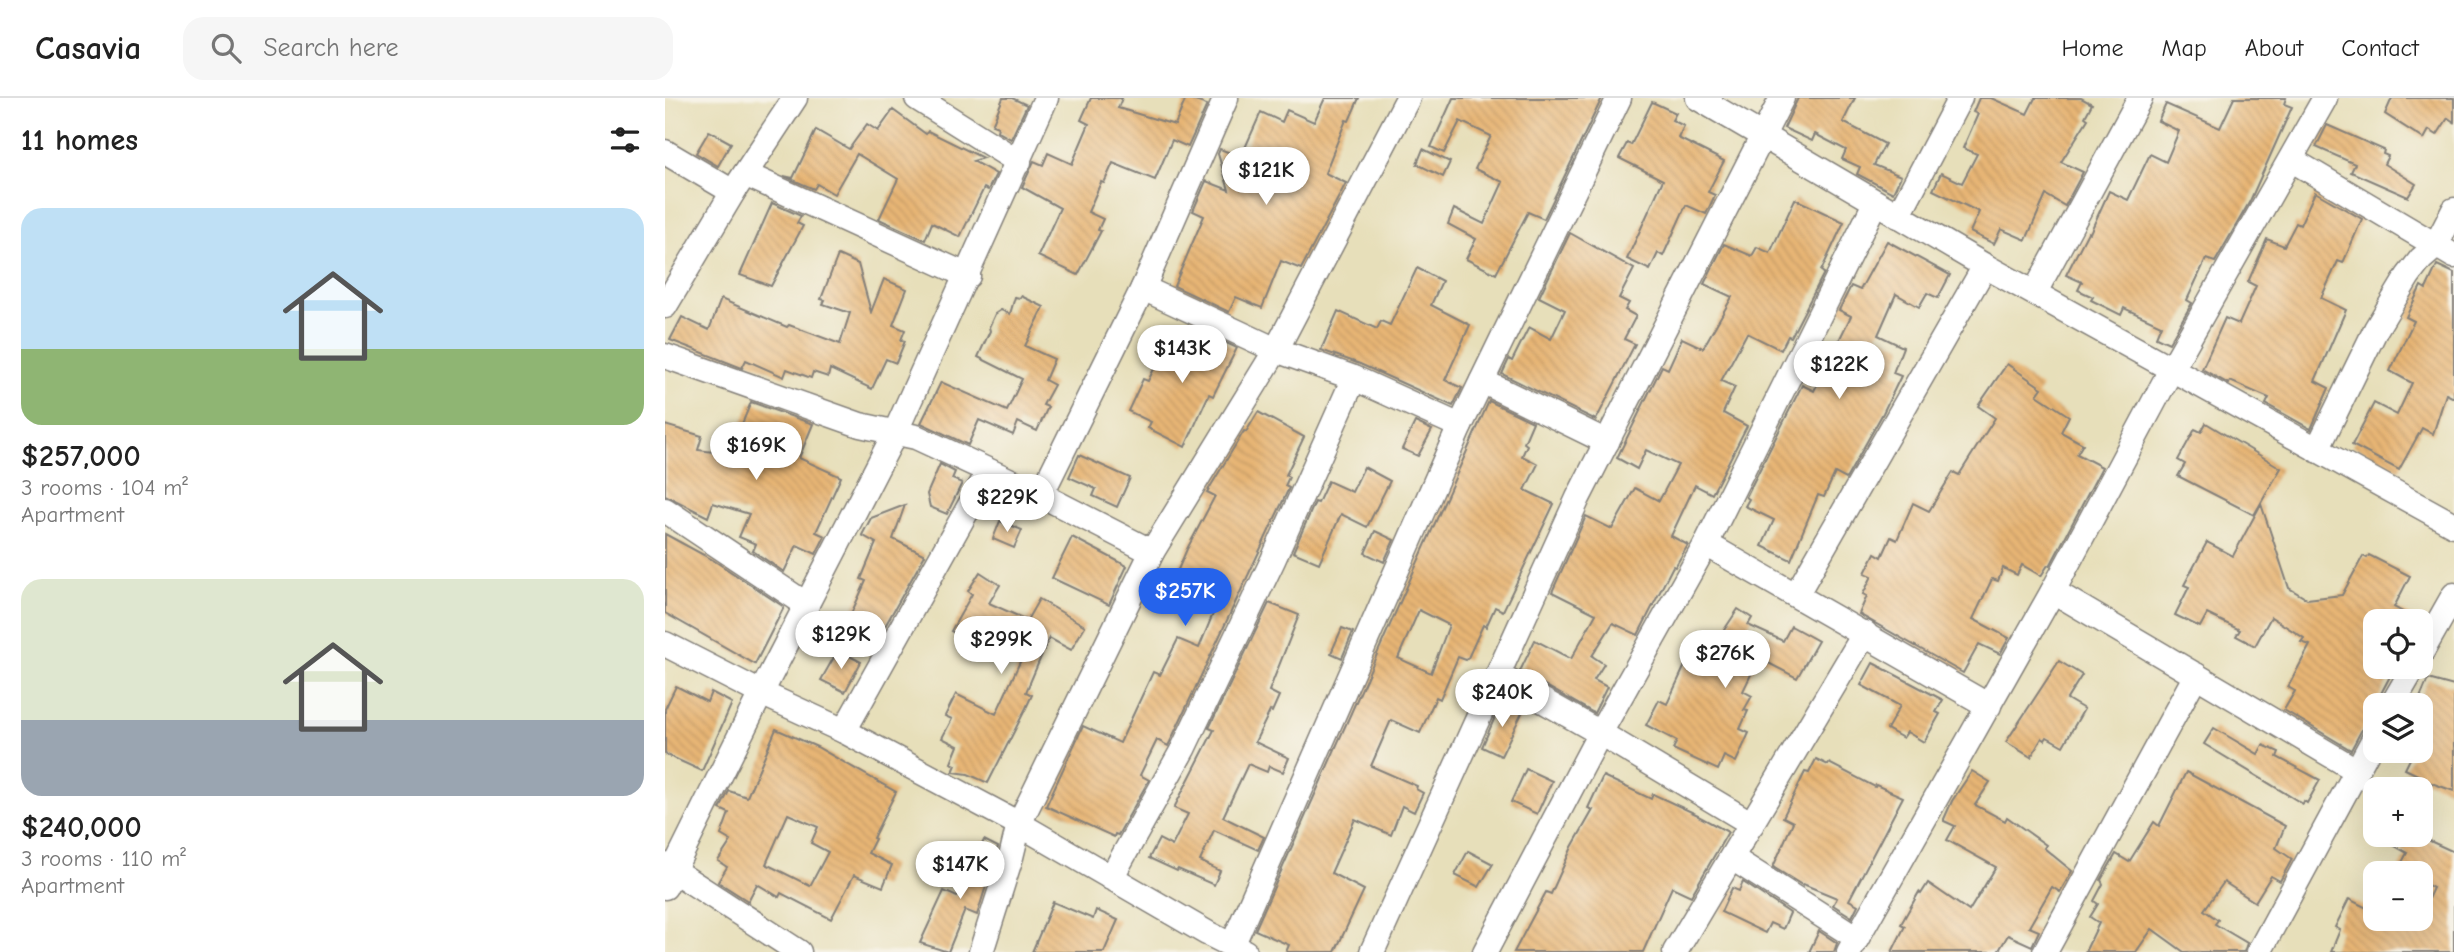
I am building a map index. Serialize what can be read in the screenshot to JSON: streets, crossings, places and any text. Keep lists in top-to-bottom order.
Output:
{
  "page": {
    "header": "Casavia",
    "search": "Search here",
    "nav": [
      "Home",
      "Map",
      "About",
      "Contact"
    ],
    "heading": "11 homes",
    "price": [
      "$121K",
      "$143K",
      "$122K",
      "$169K",
      "$229K",
      "$257K",
      "$129K",
      "$299K",
      "$276K",
      "$240K",
      "$147K"
    ],
    "list": [
      {
        "name": "$257,000",
        "note": "3 rooms · 104 m² · Apartment"
      },
      {
        "name": "$240,000",
        "note": "3 rooms · 110 m² · Apartment"
      }
    ],
    "map_buttons": ["+", "−"]
  }
}
